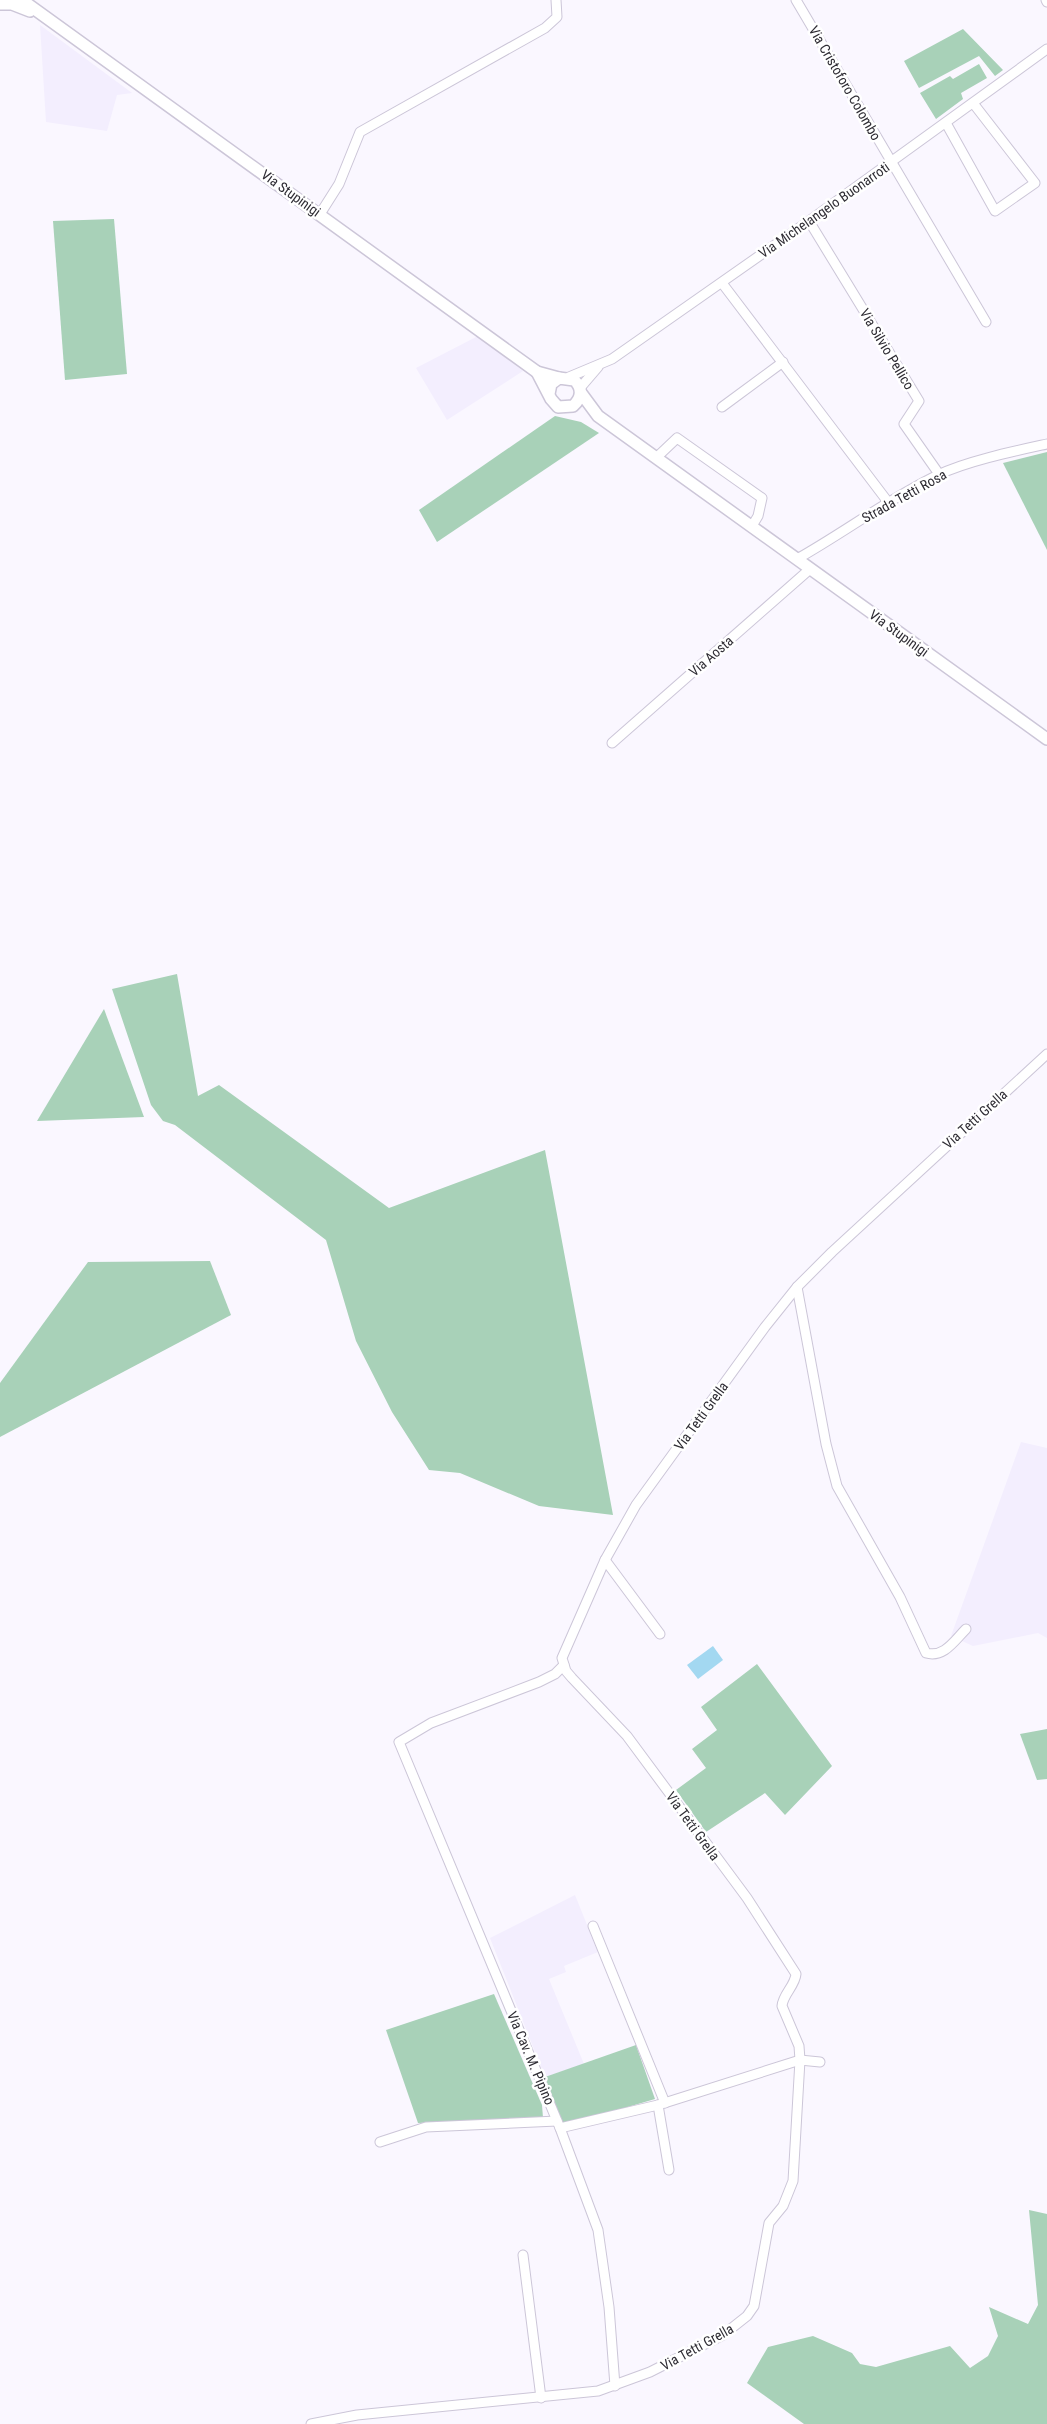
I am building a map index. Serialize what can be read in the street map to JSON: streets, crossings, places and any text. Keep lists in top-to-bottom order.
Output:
{
  "streets": {
    "street": [
      "Via Cristoforo Colombo",
      "Via Stupinigi",
      "Via Michelangelo Buonarroti",
      "Via Silvio Pellico",
      "Strada Tetti Rosa",
      "Via Aosta",
      "Via Tetti Grella",
      "Via Cav. M. Pipino"
    ]
  },
  "crossings": [
    ["Via Cristoforo Colombo", "Via Michelangelo Buonarroti"],
    ["Via Stupinigi", "Via Michelangelo Buonarroti"],
    ["Via Stupinigi", "Strada Tetti Rosa"],
    ["Via Stupinigi", "Via Aosta"],
    ["Via Michelangelo Buonarroti", "Via Silvio Pellico"],
    ["Via Silvio Pellico", "Strada Tetti Rosa"],
    ["Via Tetti Grella", "Via Cav. M. Pipino"]
  ]
}
